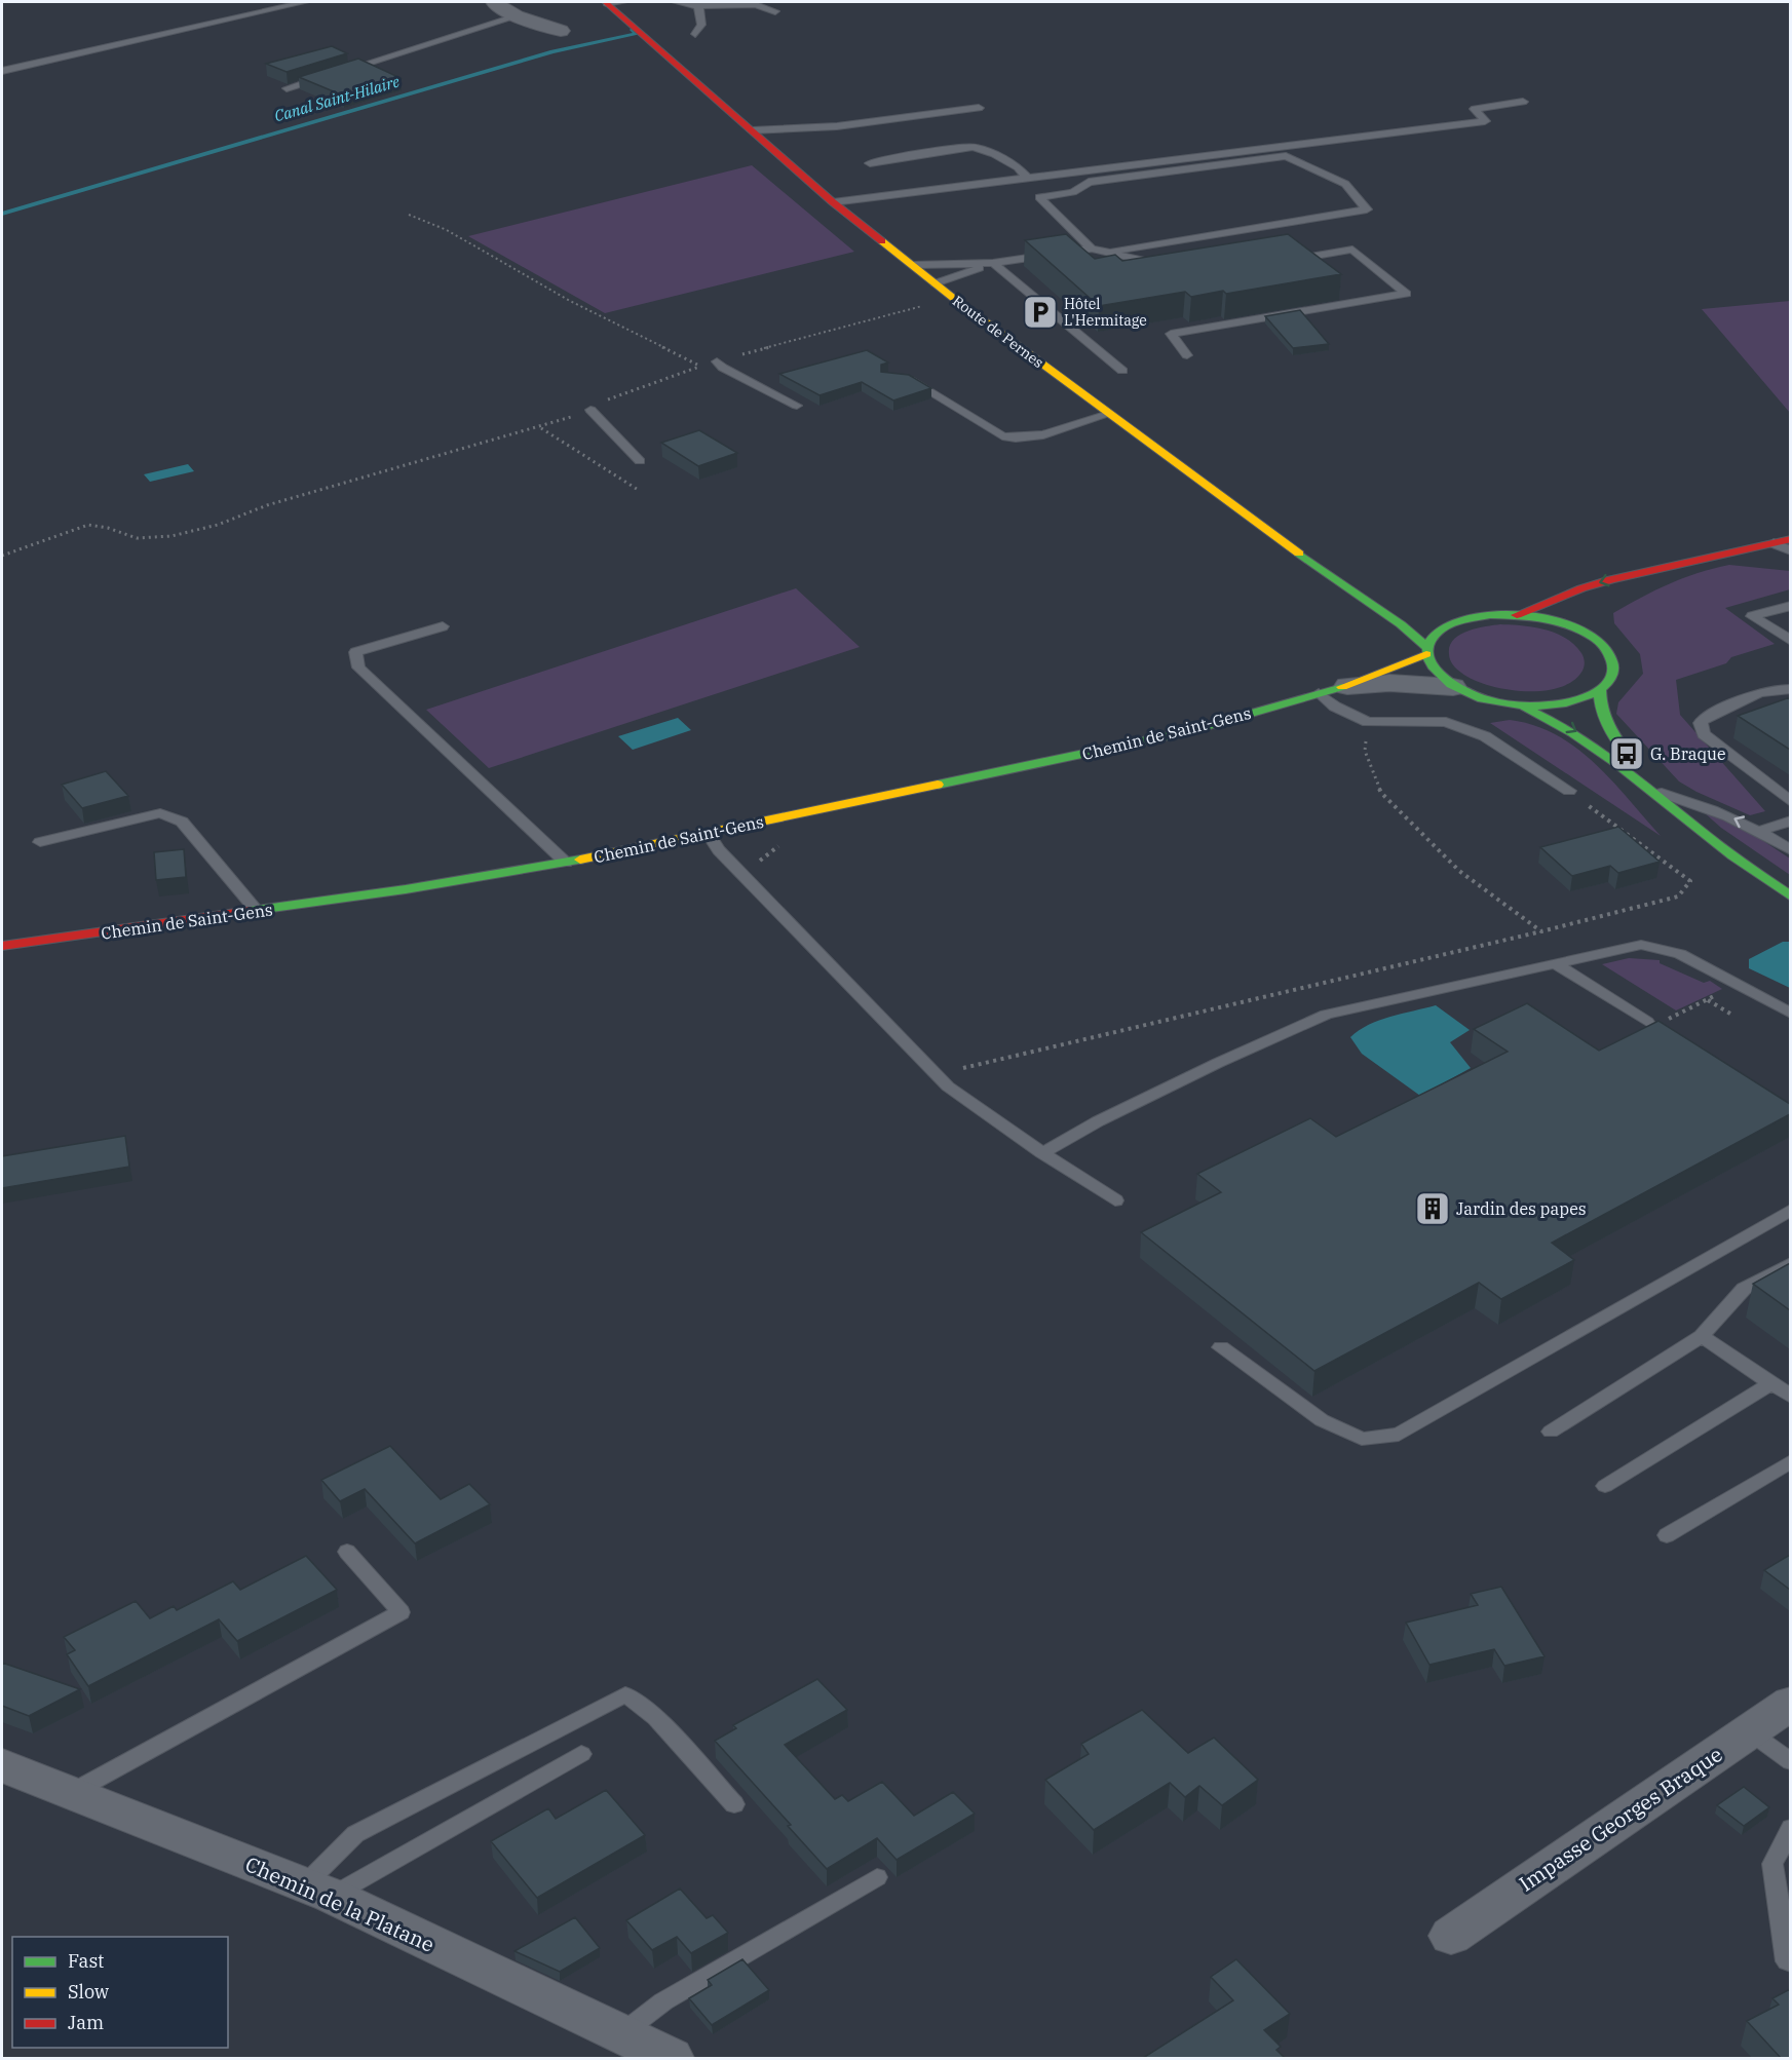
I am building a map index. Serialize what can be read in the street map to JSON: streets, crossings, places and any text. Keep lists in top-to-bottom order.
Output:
{
  "streets": {
    "main road": ["Route de Pernes", "Chemin de Saint-Gens"],
    "street": ["Impasse Georges Braque", "Chemin de la Platane"]
  },
  "crossings": [
    ["Route de Pernes", "Chemin de Saint-Gens"]
  ],
  "water": ["Canal Saint-Hilaire"],
  "places": {
    "parking": ["Hôtel L'Hermitage"],
    "bus stop": ["G. Braque"],
    "building": ["Jardin des papes"]
  },
  "legend": ["Fast", "Slow", "Jam"]
}
